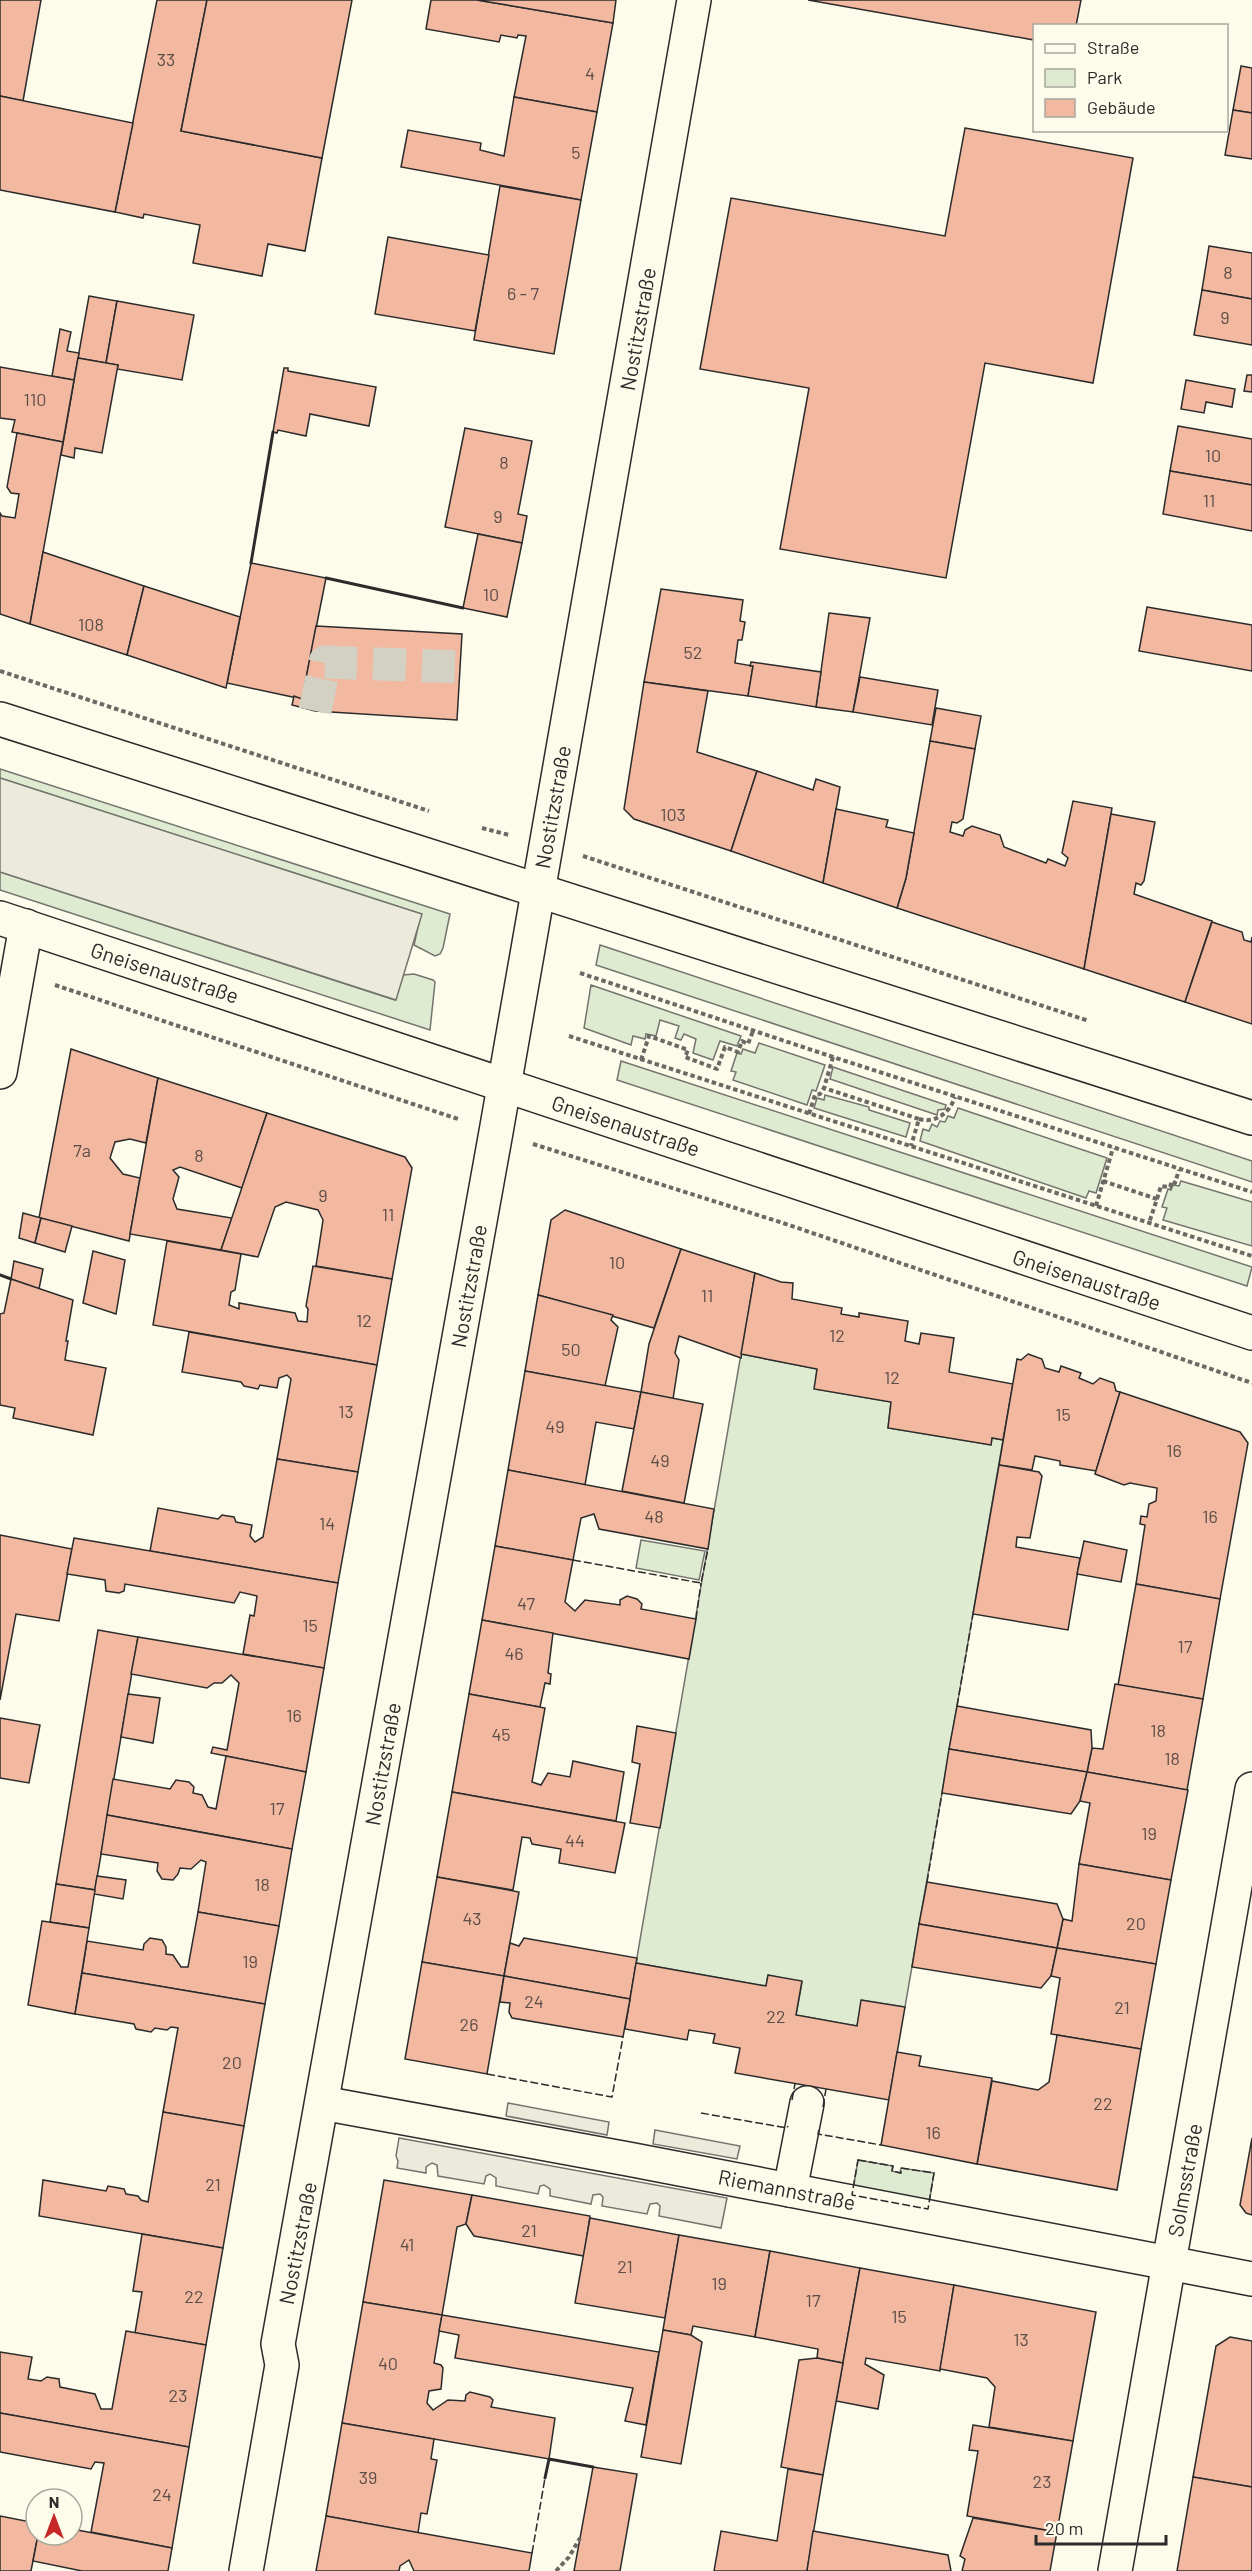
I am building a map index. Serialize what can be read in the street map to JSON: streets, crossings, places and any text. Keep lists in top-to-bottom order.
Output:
{
  "streets": {
    "street": [
      "Nostitzstraße",
      "Gneisenaustraße",
      "Solmsstraße",
      "Riemannstraße"
    ]
  },
  "crossings": [
    ["Nostitzstraße", "Gneisenaustraße"],
    ["Nostitzstraße", "Riemannstraße"],
    ["Solmsstraße", "Riemannstraße"]
  ],
  "house_numbers": [
    "33",
    "4",
    "5",
    "8",
    "6 - 7",
    "9",
    "110",
    "10",
    "8",
    "11",
    "9",
    "10",
    "108",
    "52",
    "103",
    "7a",
    "8",
    "9",
    "11",
    "10",
    "11",
    "12",
    "12",
    "50",
    "12",
    "13",
    "15",
    "49",
    "16",
    "49",
    "48",
    "16",
    "14",
    "47",
    "15",
    "17",
    "46",
    "16",
    "18",
    "45",
    "18",
    "17",
    "19",
    "44",
    "18",
    "43",
    "20",
    "19",
    "24",
    "21",
    "22",
    "26",
    "20",
    "22",
    "16",
    "21",
    "21",
    "41",
    "21",
    "19",
    "22",
    "17",
    "15",
    "13",
    "40",
    "23",
    "39",
    "23",
    "24"
  ],
  "legend": ["Straße", "Park", "Gebäude"],
  "scale_bar": "20 m",
  "north": "top"
}
